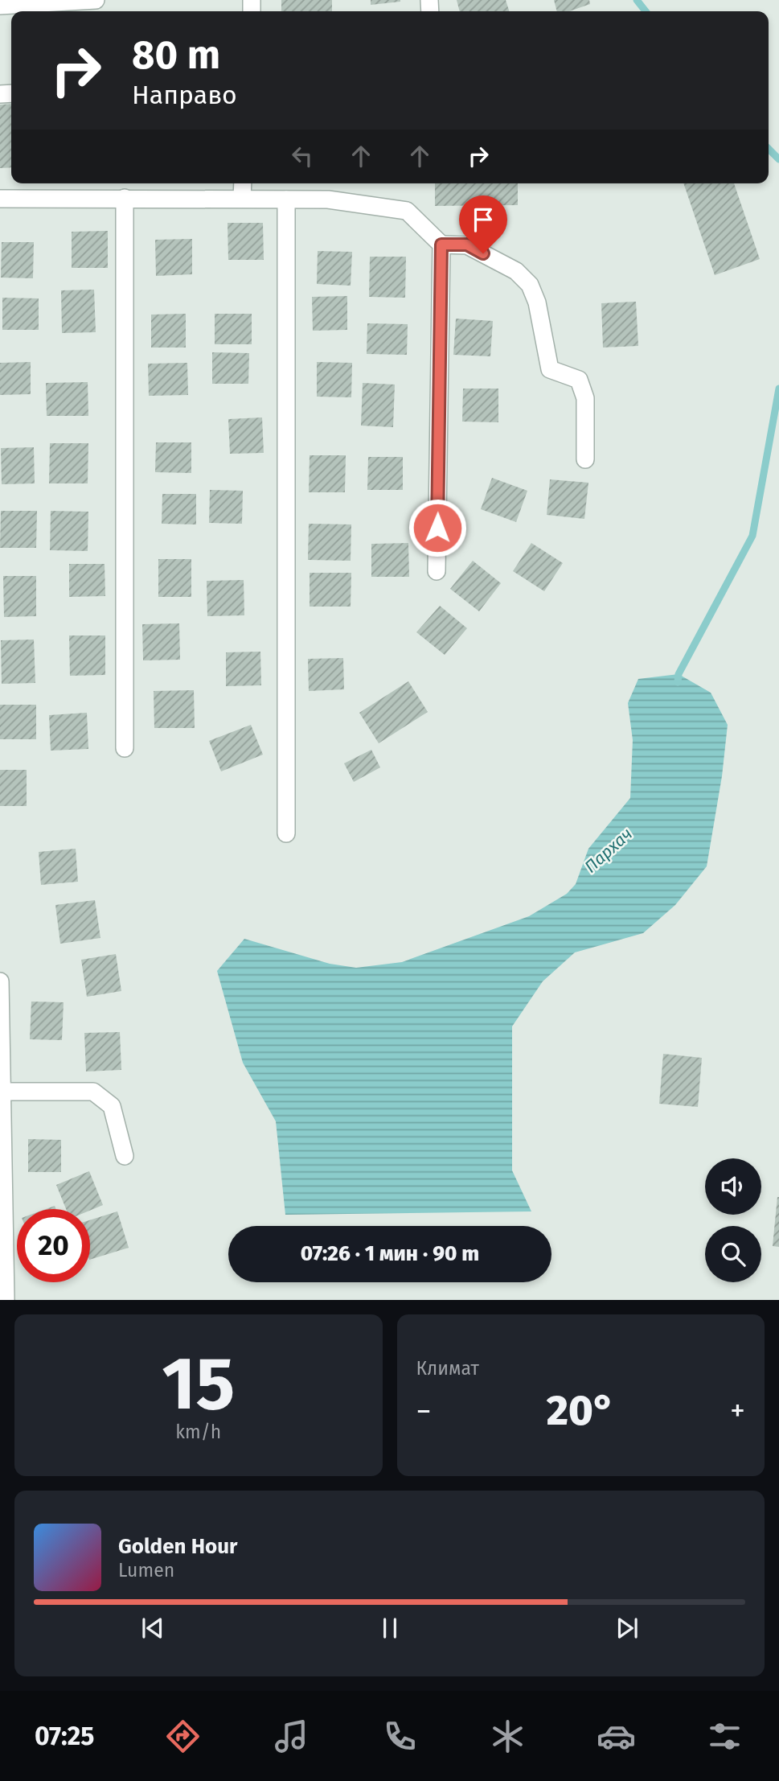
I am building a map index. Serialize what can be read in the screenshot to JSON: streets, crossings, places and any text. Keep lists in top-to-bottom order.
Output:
{
  "water": ["Пархач"],
  "page": {
    "turn": ["80 m", "Направо"],
    "limit": "20",
    "trip": "07:26 · 1 мин · 90 m",
    "tile": [
      ["15", "km/h"],
      "Климат"
    ],
    "heat": ["−", "20°", "+"],
    "song": ["Golden Hour", "Lumen"],
    "tabs": "07:25"
  }
}
